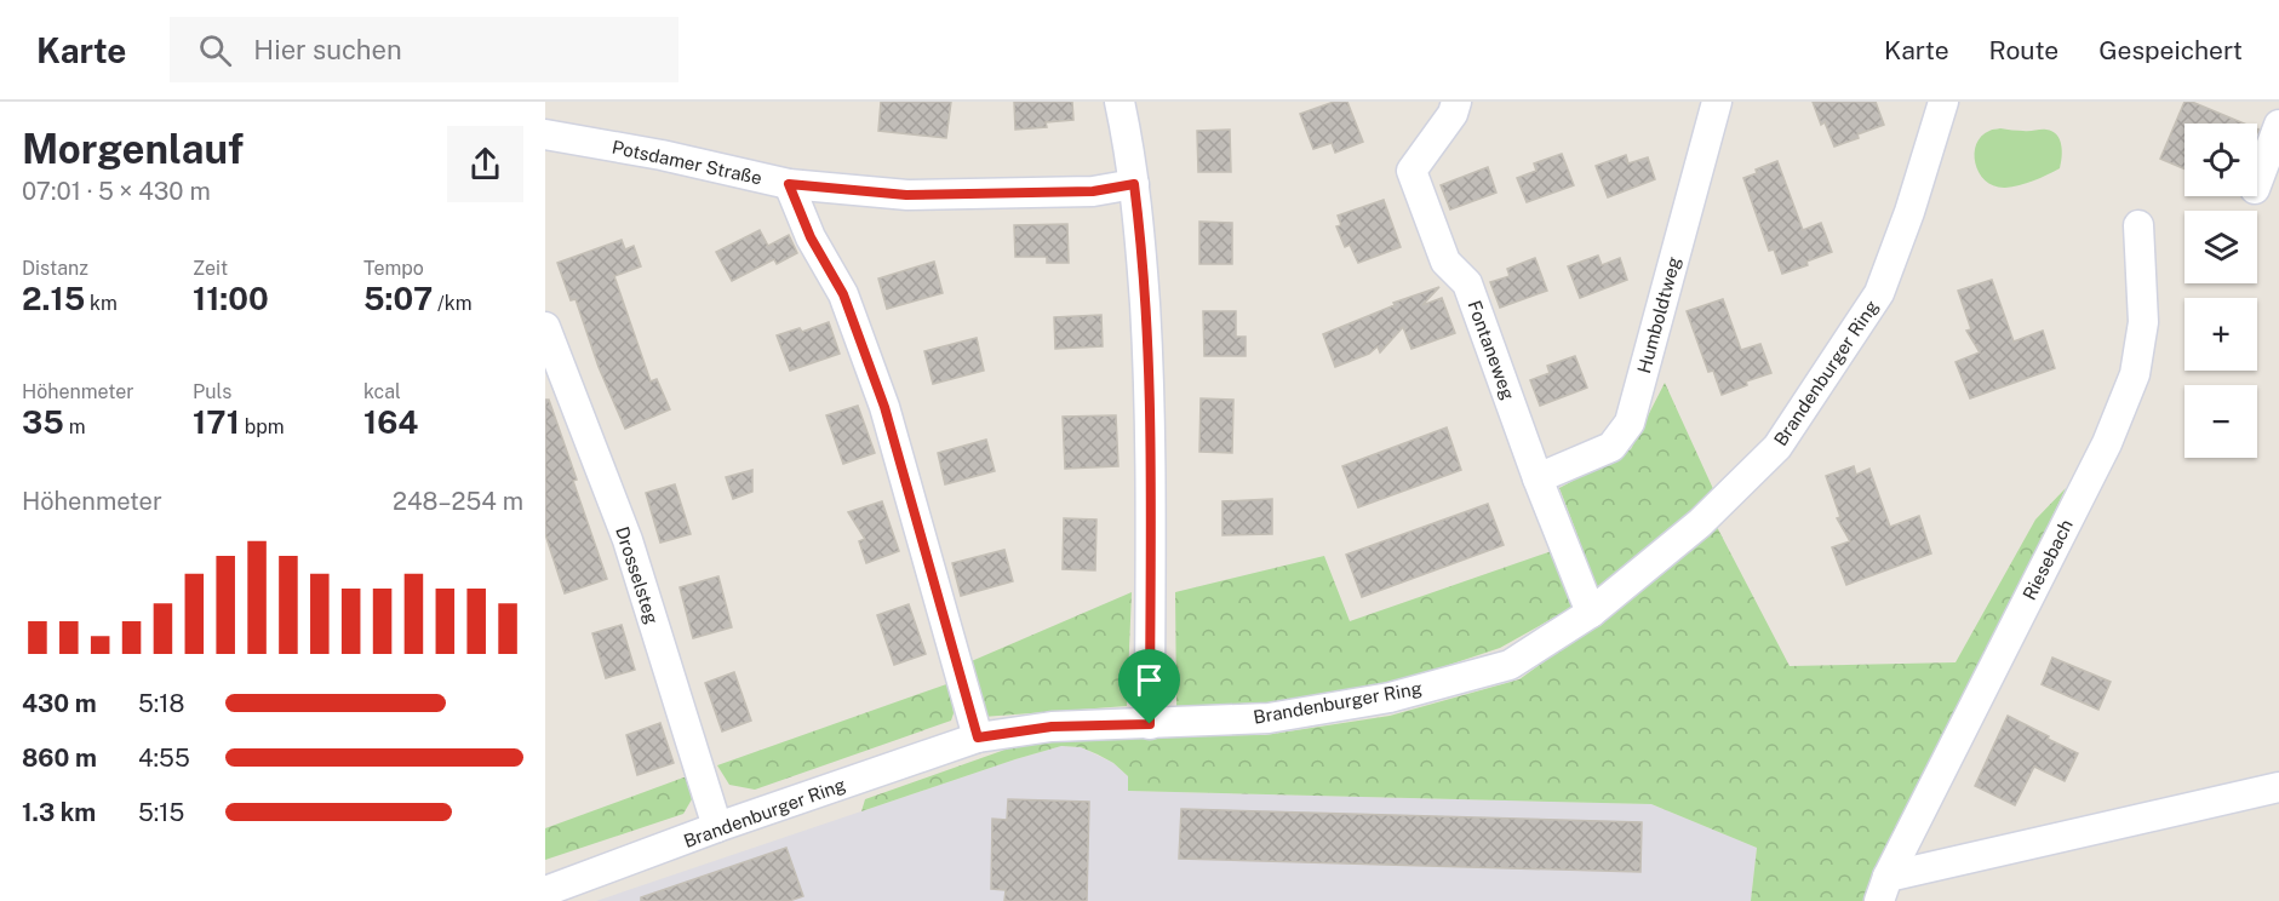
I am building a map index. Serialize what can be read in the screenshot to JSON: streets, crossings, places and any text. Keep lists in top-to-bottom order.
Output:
{
  "streets": {
    "street": [
      "Potsdamer Straße",
      "Humboldtweg",
      "Fontaneweg",
      "Brandenburger Ring",
      "Riesebach",
      "Drosselsteg"
    ]
  },
  "crossings": [
    ["Humboldtweg", "Fontaneweg"],
    ["Fontaneweg", "Brandenburger Ring"],
    ["Brandenburger Ring", "Drosselsteg"]
  ],
  "page": {
    "header": "Karte",
    "search": "Hier suchen",
    "nav": ["Karte", "Route", "Gespeichert"],
    "heading": ["Morgenlauf", "07:01 · 5 × 430 m"],
    "map_buttons": ["+", "−"],
    "stats": [
      ["Distanz", "2.15 km"],
      ["Zeit", "11:00"],
      ["Tempo", "5:07 /km"],
      ["Höhenmeter", "35 m"],
      ["Puls", "171 bpm"],
      ["kcal", "164"]
    ],
    "chart": ["Höhenmeter", "248–254 m"],
    "list": [
      {
        "name": "430 m",
        "note": "5:18"
      },
      {
        "name": "860 m",
        "note": "4:55"
      },
      {
        "name": "1.3 km",
        "note": "5:15"
      }
    ]
  }
}
